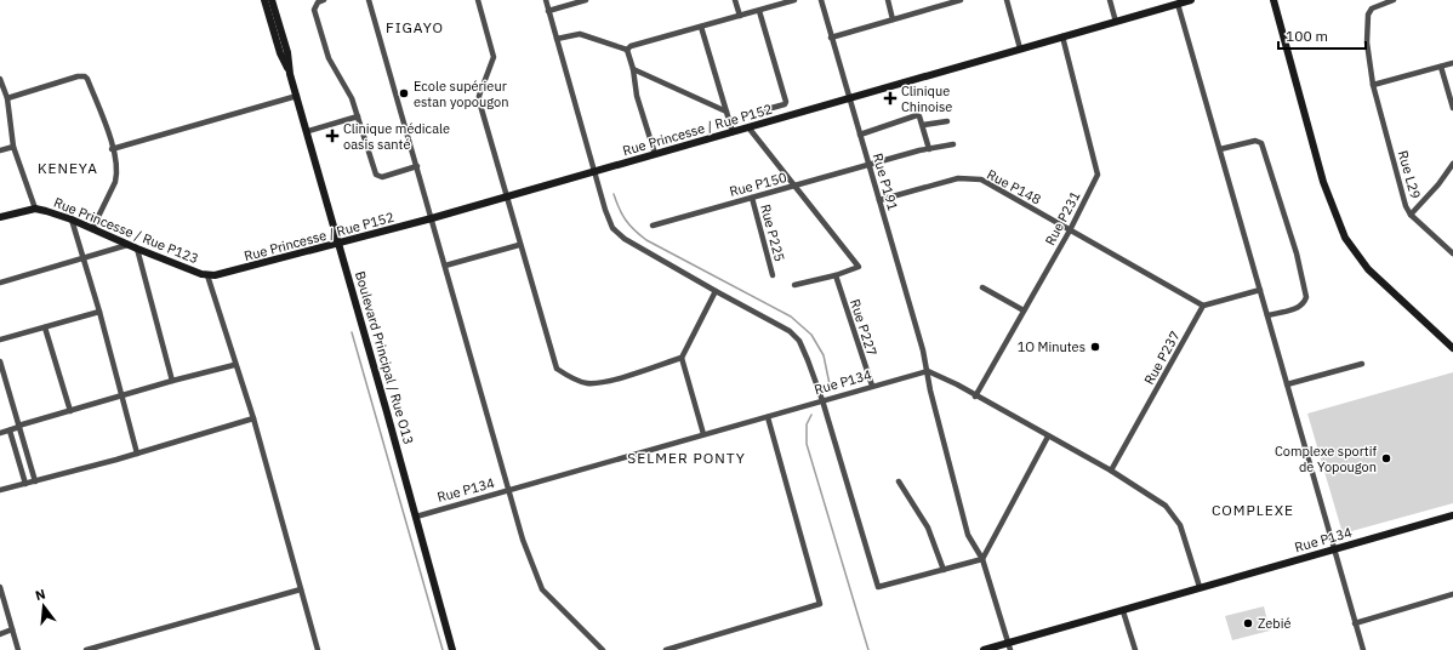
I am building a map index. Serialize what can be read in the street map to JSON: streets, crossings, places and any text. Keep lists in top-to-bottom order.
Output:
{
  "streets": {
    "street": [
      "Rue Princesse / Rue P152",
      "Rue L29",
      "Rue P191",
      "Rue P150",
      "Rue P148",
      "Rue P231",
      "Rue Princesse / Rue P123",
      "Rue P225",
      "Rue P227",
      "Boulevard Principal / Rue O13",
      "Rue P237",
      "Rue P134"
    ]
  },
  "crossings": [
    ["Rue Princesse / Rue P152", "Rue P191"],
    ["Rue Princesse / Rue P152", "Rue P231"],
    ["Rue Princesse / Rue P152", "Rue Princesse / Rue P123"],
    ["Rue Princesse / Rue P152", "Boulevard Principal / Rue O13"],
    ["Rue P191", "Rue P150"],
    ["Rue P191", "Rue P148"],
    ["Rue P191", "Rue P134"],
    ["Rue P150", "Rue P225"],
    ["Rue P148", "Rue P231"],
    ["Rue P148", "Rue P237"],
    ["Rue P227", "Rue P134"],
    ["Boulevard Principal / Rue O13", "Rue P134"]
  ],
  "districts": [
    "FIGAYO",
    "KENEYA",
    "SELMER PONTY",
    "COMPLEXE"
  ],
  "places": {
    "other": [
      "Ecole supérieur estan yopougon",
      "1O Minutes",
      "Complexe sportif de Yopougon",
      "Zebié"
    ],
    "health": ["Clinique Chinoise", "Clinique médicale oasis santé"]
  },
  "scale_bar": "100 m",
  "north": "top"
}
